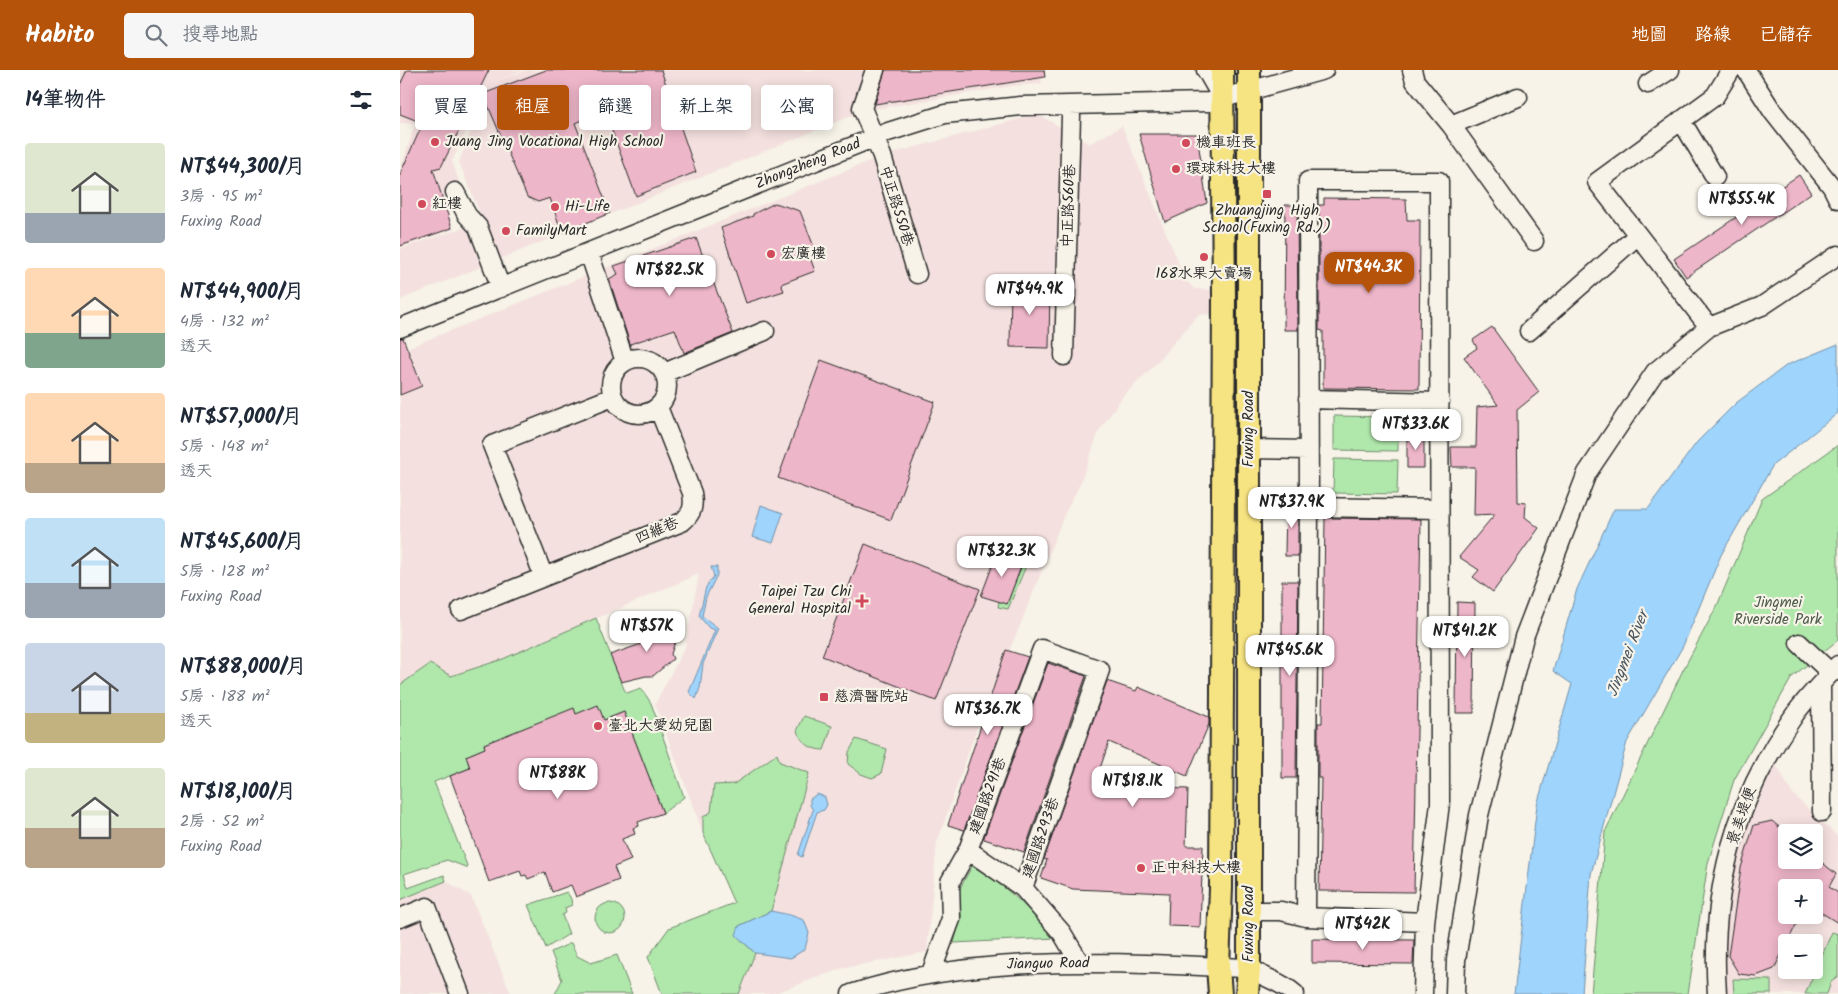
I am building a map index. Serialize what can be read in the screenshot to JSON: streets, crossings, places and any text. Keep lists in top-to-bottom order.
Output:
{
  "streets": {
    "main road": ["Fuxing Road"],
    "street": [
      "Zhongzheng Road",
      "中正路550巷",
      "中正路560巷",
      "四維巷",
      "建國路291巷",
      "景美堤便",
      "建國路293巷",
      "Jianguo Road"
    ]
  },
  "crossings": [
    ["Zhongzheng Road", "中正路550巷"],
    ["Zhongzheng Road", "Fuxing Road"],
    ["Fuxing Road", "Jianguo Road"],
    ["建國路291巷", "建國路293巷"],
    ["建國路291巷", "Jianguo Road"],
    ["建國路293巷", "Jianguo Road"]
  ],
  "water": ["Jingmei River"],
  "parks": ["Jingmei Riverside Park"],
  "places": {
    "other": [
      "Juang Jing Vocational High School",
      "機車班長",
      "環球科技大樓",
      "紅樓",
      "Hi-Life",
      "FamilyMart",
      "宏廣樓",
      "168水果大賣場",
      "臺北大愛幼兒園",
      "正中科技大樓"
    ],
    "transit": ["Zhuangjing High School(Fuxing Rd.))", "慈濟醫院站"],
    "health": ["Taipei Tzu Chi General Hospital"]
  },
  "page": {
    "header": "Habito",
    "search": "搜尋地點",
    "nav": ["地圖", "路線", "已儲存"],
    "heading": "14筆物件",
    "chip": [
      "買屋",
      "租屋",
      "篩選",
      "新上架",
      "公寓"
    ],
    "list": [
      {
        "name": "NT$44,300/月",
        "note": "3房 · 95 m² · Fuxing Road"
      },
      {
        "name": "NT$44,900/月",
        "note": "4房 · 132 m² · 透天"
      },
      {
        "name": "NT$57,000/月",
        "note": "5房 · 148 m² · 透天"
      },
      {
        "name": "NT$45,600/月",
        "note": "5房 · 128 m² · Fuxing Road"
      },
      {
        "name": "NT$88,000/月",
        "note": "5房 · 188 m² · 透天"
      },
      {
        "name": "NT$18,100/月",
        "note": "2房 · 52 m² · Fuxing Road"
      }
    ],
    "price": [
      "NT$55.4K",
      "NT$44.3K",
      "NT$82.5K",
      "NT$44.9K",
      "NT$33.6K",
      "NT$37.9K",
      "NT$32.3K",
      "NT$57K",
      "NT$41.2K",
      "NT$45.6K",
      "NT$36.7K",
      "NT$88K",
      "NT$18.1K",
      "NT$42K"
    ],
    "map_buttons": ["+", "−"]
  }
}
